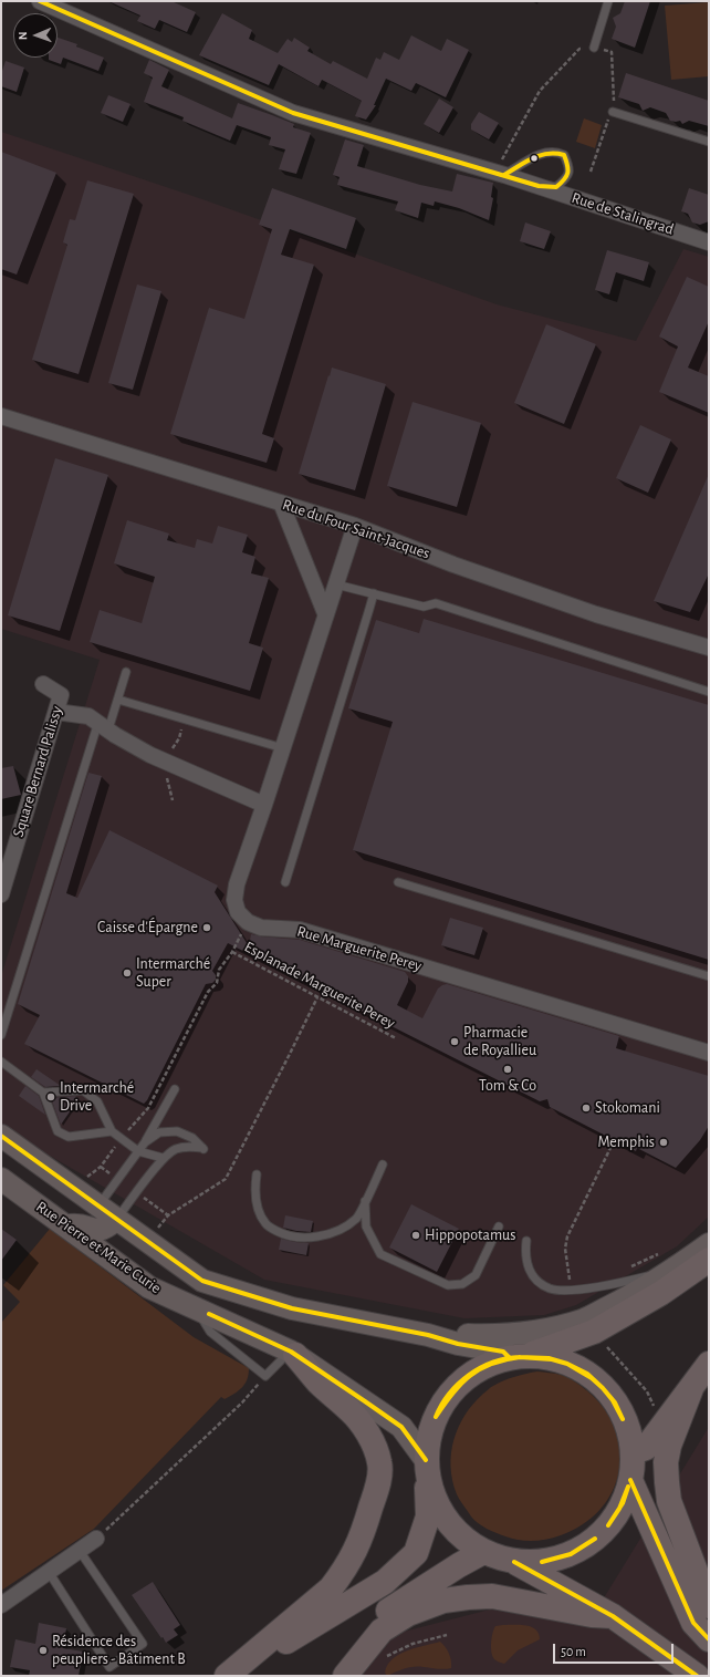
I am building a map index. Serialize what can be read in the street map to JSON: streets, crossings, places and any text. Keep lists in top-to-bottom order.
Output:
{
  "streets": {
    "main road": ["Rue Pierre et Marie Curie"],
    "street": [
      "Rue de Stalingrad",
      "Rue du Four Saint-Jacques",
      "Square Bernard Palissy",
      "Rue Marguerite Perey"
    ],
    "path": ["Esplanade Marguerite Perey"]
  },
  "crossings": [
    ["Rue Marguerite Perey", "Esplanade Marguerite Perey"]
  ],
  "places": [
    "Caisse d'Épargne",
    "Intermarché Super",
    "Pharmacie de Royallieu",
    "Tom & Co",
    "Intermarché Drive",
    "Stokomani",
    "Memphis",
    "Hippopotamus",
    "Résidence des peupliers - Bâtiment B"
  ],
  "scale_bar": "50 m",
  "north": "left"
}
